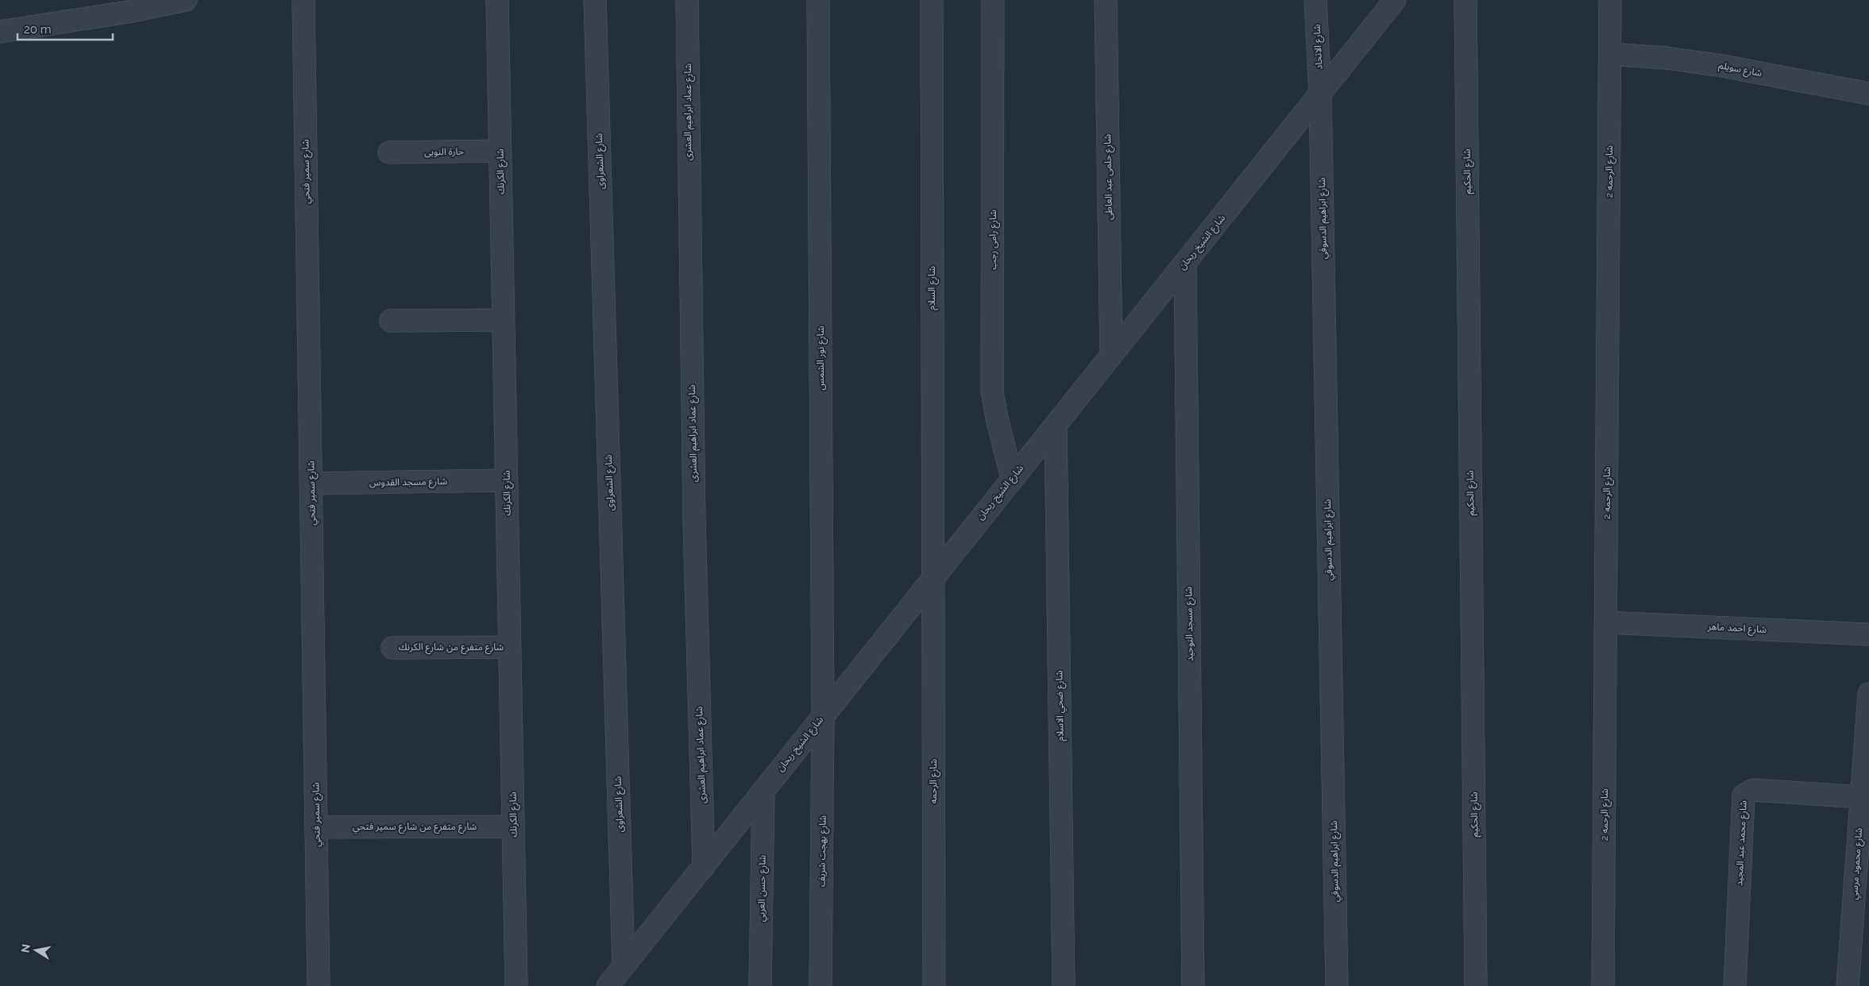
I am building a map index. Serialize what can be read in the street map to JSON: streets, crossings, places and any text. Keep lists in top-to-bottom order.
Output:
{
  "streets": {
    "street": [
      "شارع الاتحاد",
      "شارع سويلم",
      "شارع عماد ابراهيم العشرى",
      "حارة النوبى",
      "شارع الشعراوى",
      "شارع سمير فتحي",
      "شارع الكرنك",
      "شارع الحكيم",
      "شارع الرحمه 2",
      "شارع حلمى عبد العاطى",
      "شارع ابراهيم الدسوقي",
      "شارع رامى رجب",
      "شارع الشيخ ريحان",
      "شارع السلام",
      "شارع نور الشمس",
      "شارع مسجد القدوس",
      "شارع مسجد التوحيد",
      "شارع احمد ماهر",
      "شارع متفرع من شارع الكرنك",
      "شارع ضحي الاسلام",
      "شارع الرحمه",
      "شارع متفرع من شارع سمير فتحي",
      "شارع محمد عبد المجيد",
      "شارع بهجت شريف",
      "شارع محمود مرسي",
      "شارع حسن العربي"
    ]
  },
  "crossings": [
    ["شارع الاتحاد", "شارع ابراهيم الدسوقي"],
    ["شارع الاتحاد", "شارع الشيخ ريحان"],
    ["شارع سويلم", "شارع الرحمه 2"],
    ["شارع عماد ابراهيم العشرى", "شارع الشيخ ريحان"],
    ["حارة النوبى", "شارع الكرنك"],
    ["شارع الشعراوى", "شارع الشيخ ريحان"],
    ["شارع سمير فتحي", "شارع مسجد القدوس"],
    ["شارع سمير فتحي", "شارع متفرع من شارع سمير فتحي"],
    ["شارع الكرنك", "شارع مسجد القدوس"],
    ["شارع الكرنك", "شارع متفرع من شارع الكرنك"],
    ["شارع الكرنك", "شارع متفرع من شارع سمير فتحي"],
    ["شارع الرحمه 2", "شارع احمد ماهر"],
    ["شارع حلمى عبد العاطى", "شارع الشيخ ريحان"],
    ["شارع ابراهيم الدسوقي", "شارع الشيخ ريحان"],
    ["شارع رامى رجب", "شارع الشيخ ريحان"],
    ["شارع الشيخ ريحان", "شارع السلام"],
    ["شارع الشيخ ريحان", "شارع نور الشمس"],
    ["شارع الشيخ ريحان", "شارع مسجد التوحيد"],
    ["شارع الشيخ ريحان", "شارع ضحي الاسلام"],
    ["شارع الشيخ ريحان", "شارع الرحمه"],
    ["شارع الشيخ ريحان", "شارع بهجت شريف"],
    ["شارع الشيخ ريحان", "شارع حسن العربي"],
    ["شارع السلام", "شارع الرحمه"],
    ["شارع نور الشمس", "شارع بهجت شريف"],
    ["شارع محمد عبد المجيد", "شارع محمود مرسي"]
  ],
  "scale_bar": "20 m",
  "north": "left"
}
